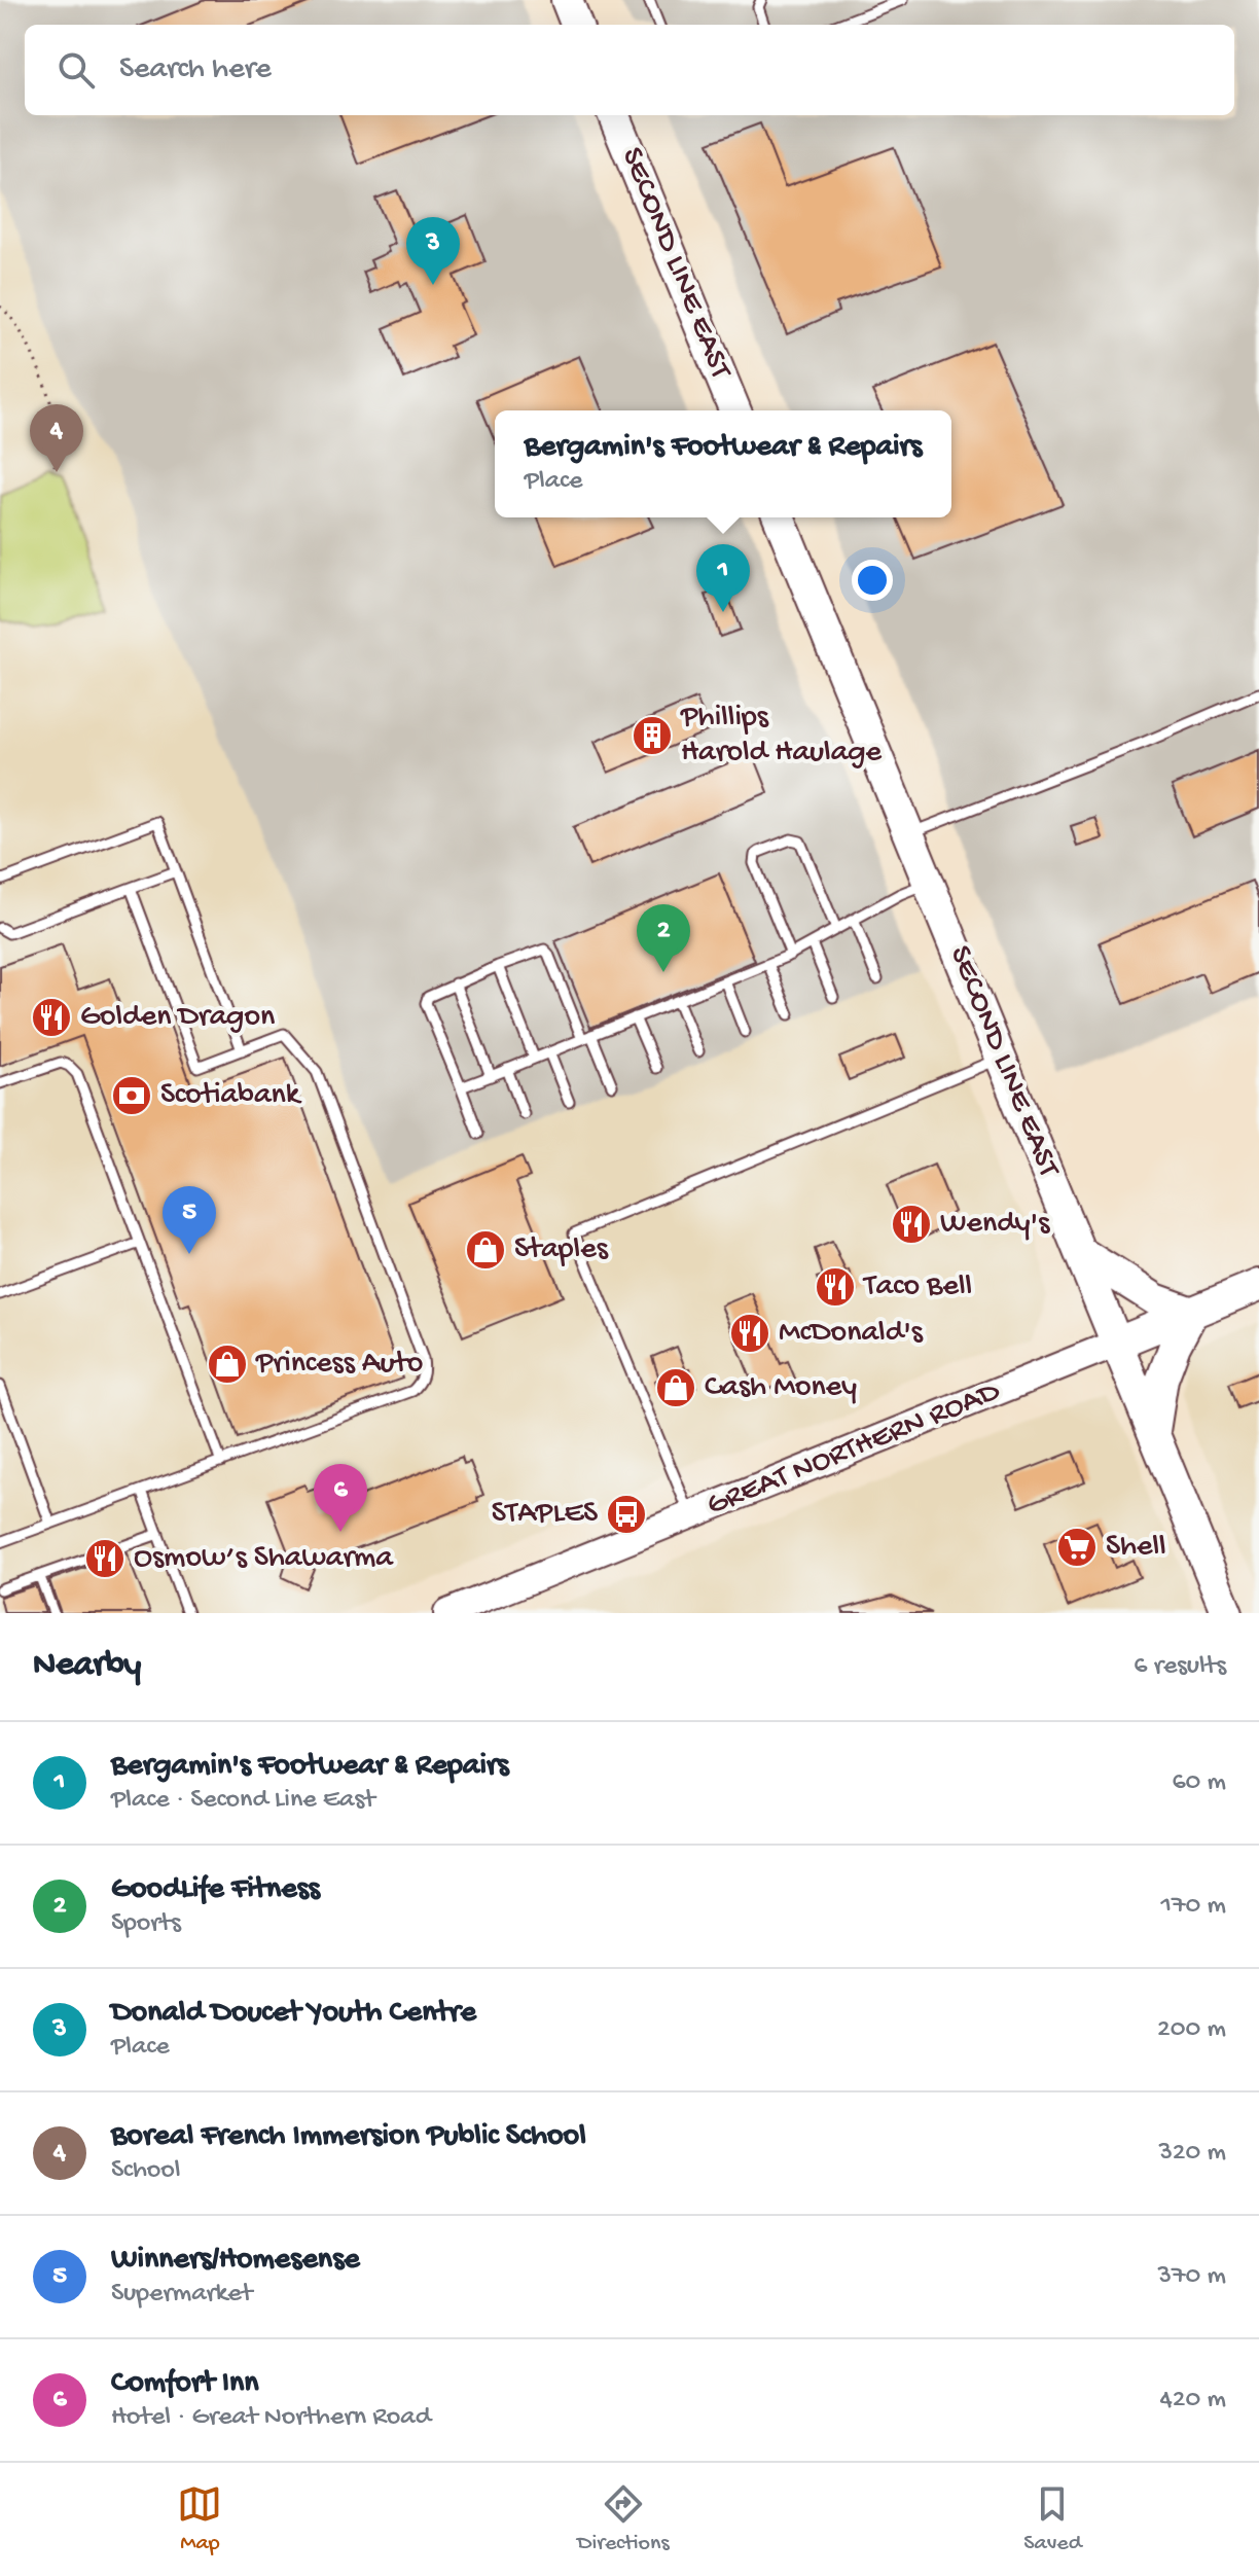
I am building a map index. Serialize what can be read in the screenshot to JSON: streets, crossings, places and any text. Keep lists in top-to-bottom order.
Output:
{
  "streets": {
    "highway": ["SECOND LINE EAST", "GREAT NORTHERN ROAD"]
  },
  "crossings": [
    ["SECOND LINE EAST", "GREAT NORTHERN ROAD"]
  ],
  "places": {
    "building": ["Phillips Harold Haulage"],
    "restaurant": [
      "Golden Dragon",
      "Wendy's",
      "Taco Bell",
      "McDonald's",
      "Osmow’s Shawarma"
    ],
    "bank": ["Scotiabank"],
    "shop": ["Staples", "Princess Auto", "Cash Money"],
    "bus stop": ["STAPLES"],
    "supermarket": ["Shell"]
  },
  "page": {
    "search": "Search here",
    "pins": [
      "3",
      "4",
      "1",
      "2",
      "5",
      "6"
    ],
    "popup": ["Bergamin's Footwear & Repairs", "Place"],
    "heading": ["Nearby", "6 results"],
    "list": [
      {
        "mark": "1",
        "name": "Bergamin's Footwear & Repairs",
        "note": "Place · Second Line East",
        "value": "60 m"
      },
      {
        "mark": "2",
        "name": "GoodLife Fitness",
        "note": "Sports",
        "value": "170 m"
      },
      {
        "mark": "3",
        "name": "Donald Doucet Youth Centre",
        "note": "Place",
        "value": "200 m"
      },
      {
        "mark": "4",
        "name": "Boreal French Immersion Public School",
        "note": "School",
        "value": "320 m"
      },
      {
        "mark": "5",
        "name": "Winners/Homesense",
        "note": "Supermarket",
        "value": "370 m"
      },
      {
        "mark": "6",
        "name": "Comfort Inn",
        "note": "Hotel · Great Northern Road",
        "value": "420 m"
      }
    ],
    "nav": ["Map", "Directions", "Saved"]
  }
}
